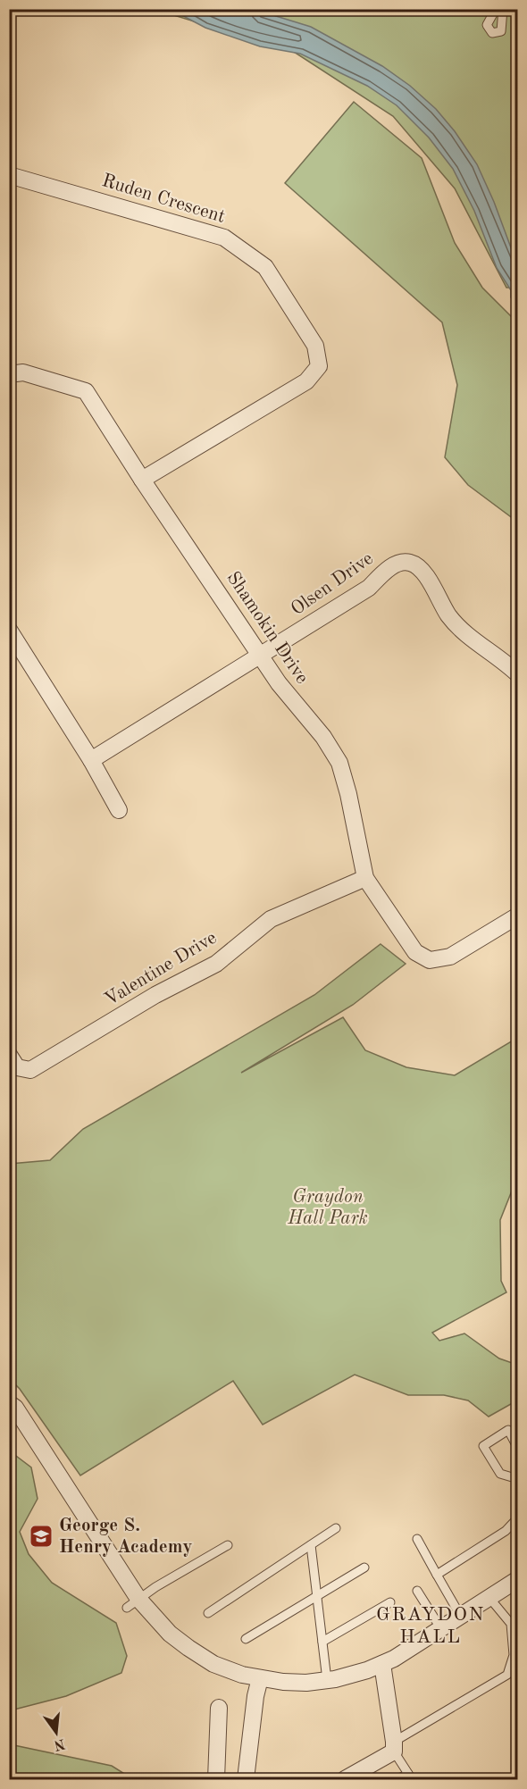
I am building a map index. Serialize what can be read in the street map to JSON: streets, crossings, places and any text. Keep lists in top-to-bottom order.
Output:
{
  "streets": {
    "street": [
      "Ruden Crescent",
      "Olsen Drive",
      "Shamokin Drive",
      "Valentine Drive"
    ]
  },
  "crossings": [
    ["Ruden Crescent", "Shamokin Drive"],
    ["Olsen Drive", "Shamokin Drive"],
    ["Shamokin Drive", "Valentine Drive"]
  ],
  "districts": ["GRAYDON HALL"],
  "parks": ["Graydon Hall Park"],
  "places": {
    "school or university": ["George S. Henry Academy"]
  },
  "north": "bottom"
}
